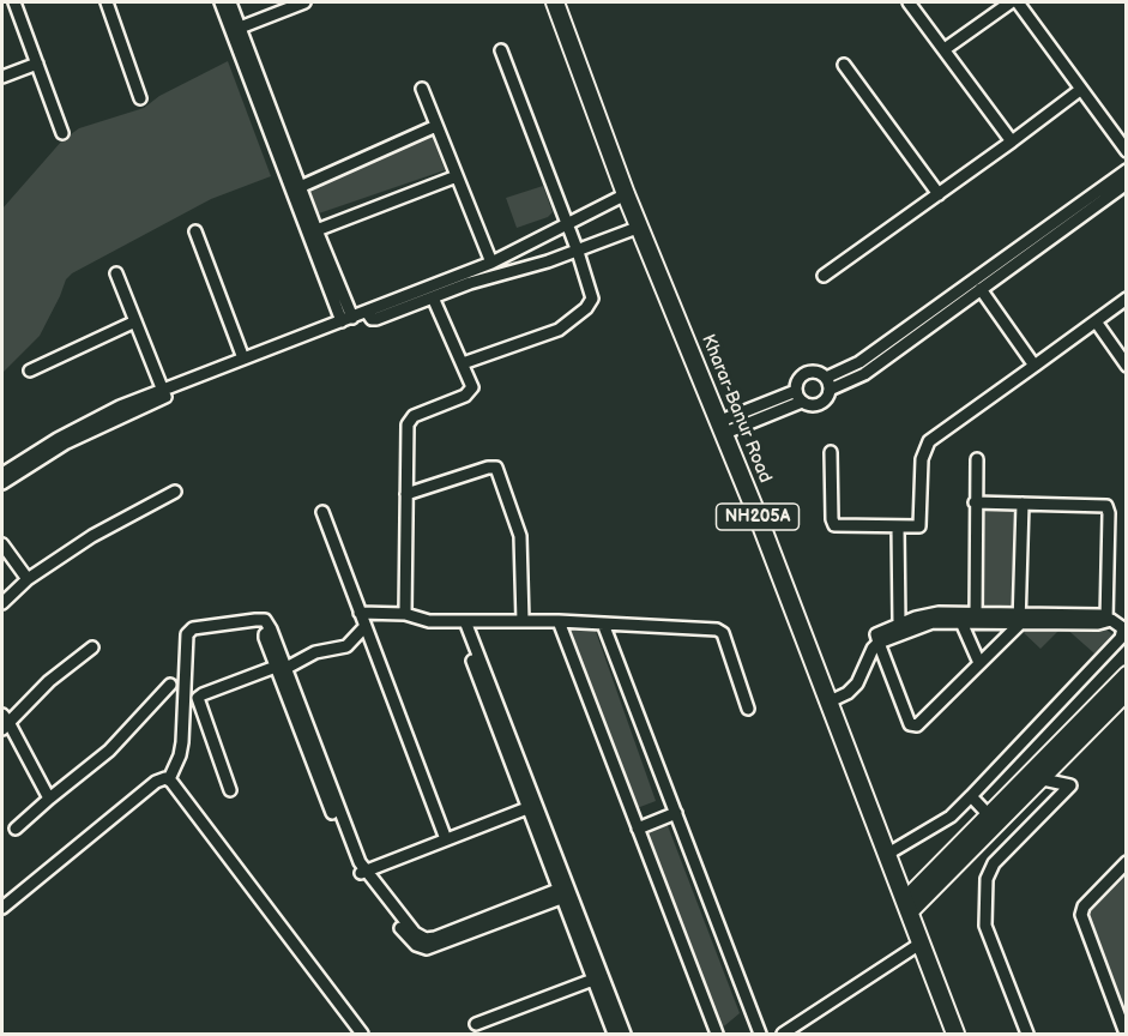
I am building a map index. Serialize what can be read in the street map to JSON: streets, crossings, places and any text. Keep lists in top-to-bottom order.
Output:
{
  "streets": {
    "highway": ["Kharar-Banur Road", "NH205A"]
  }
}
